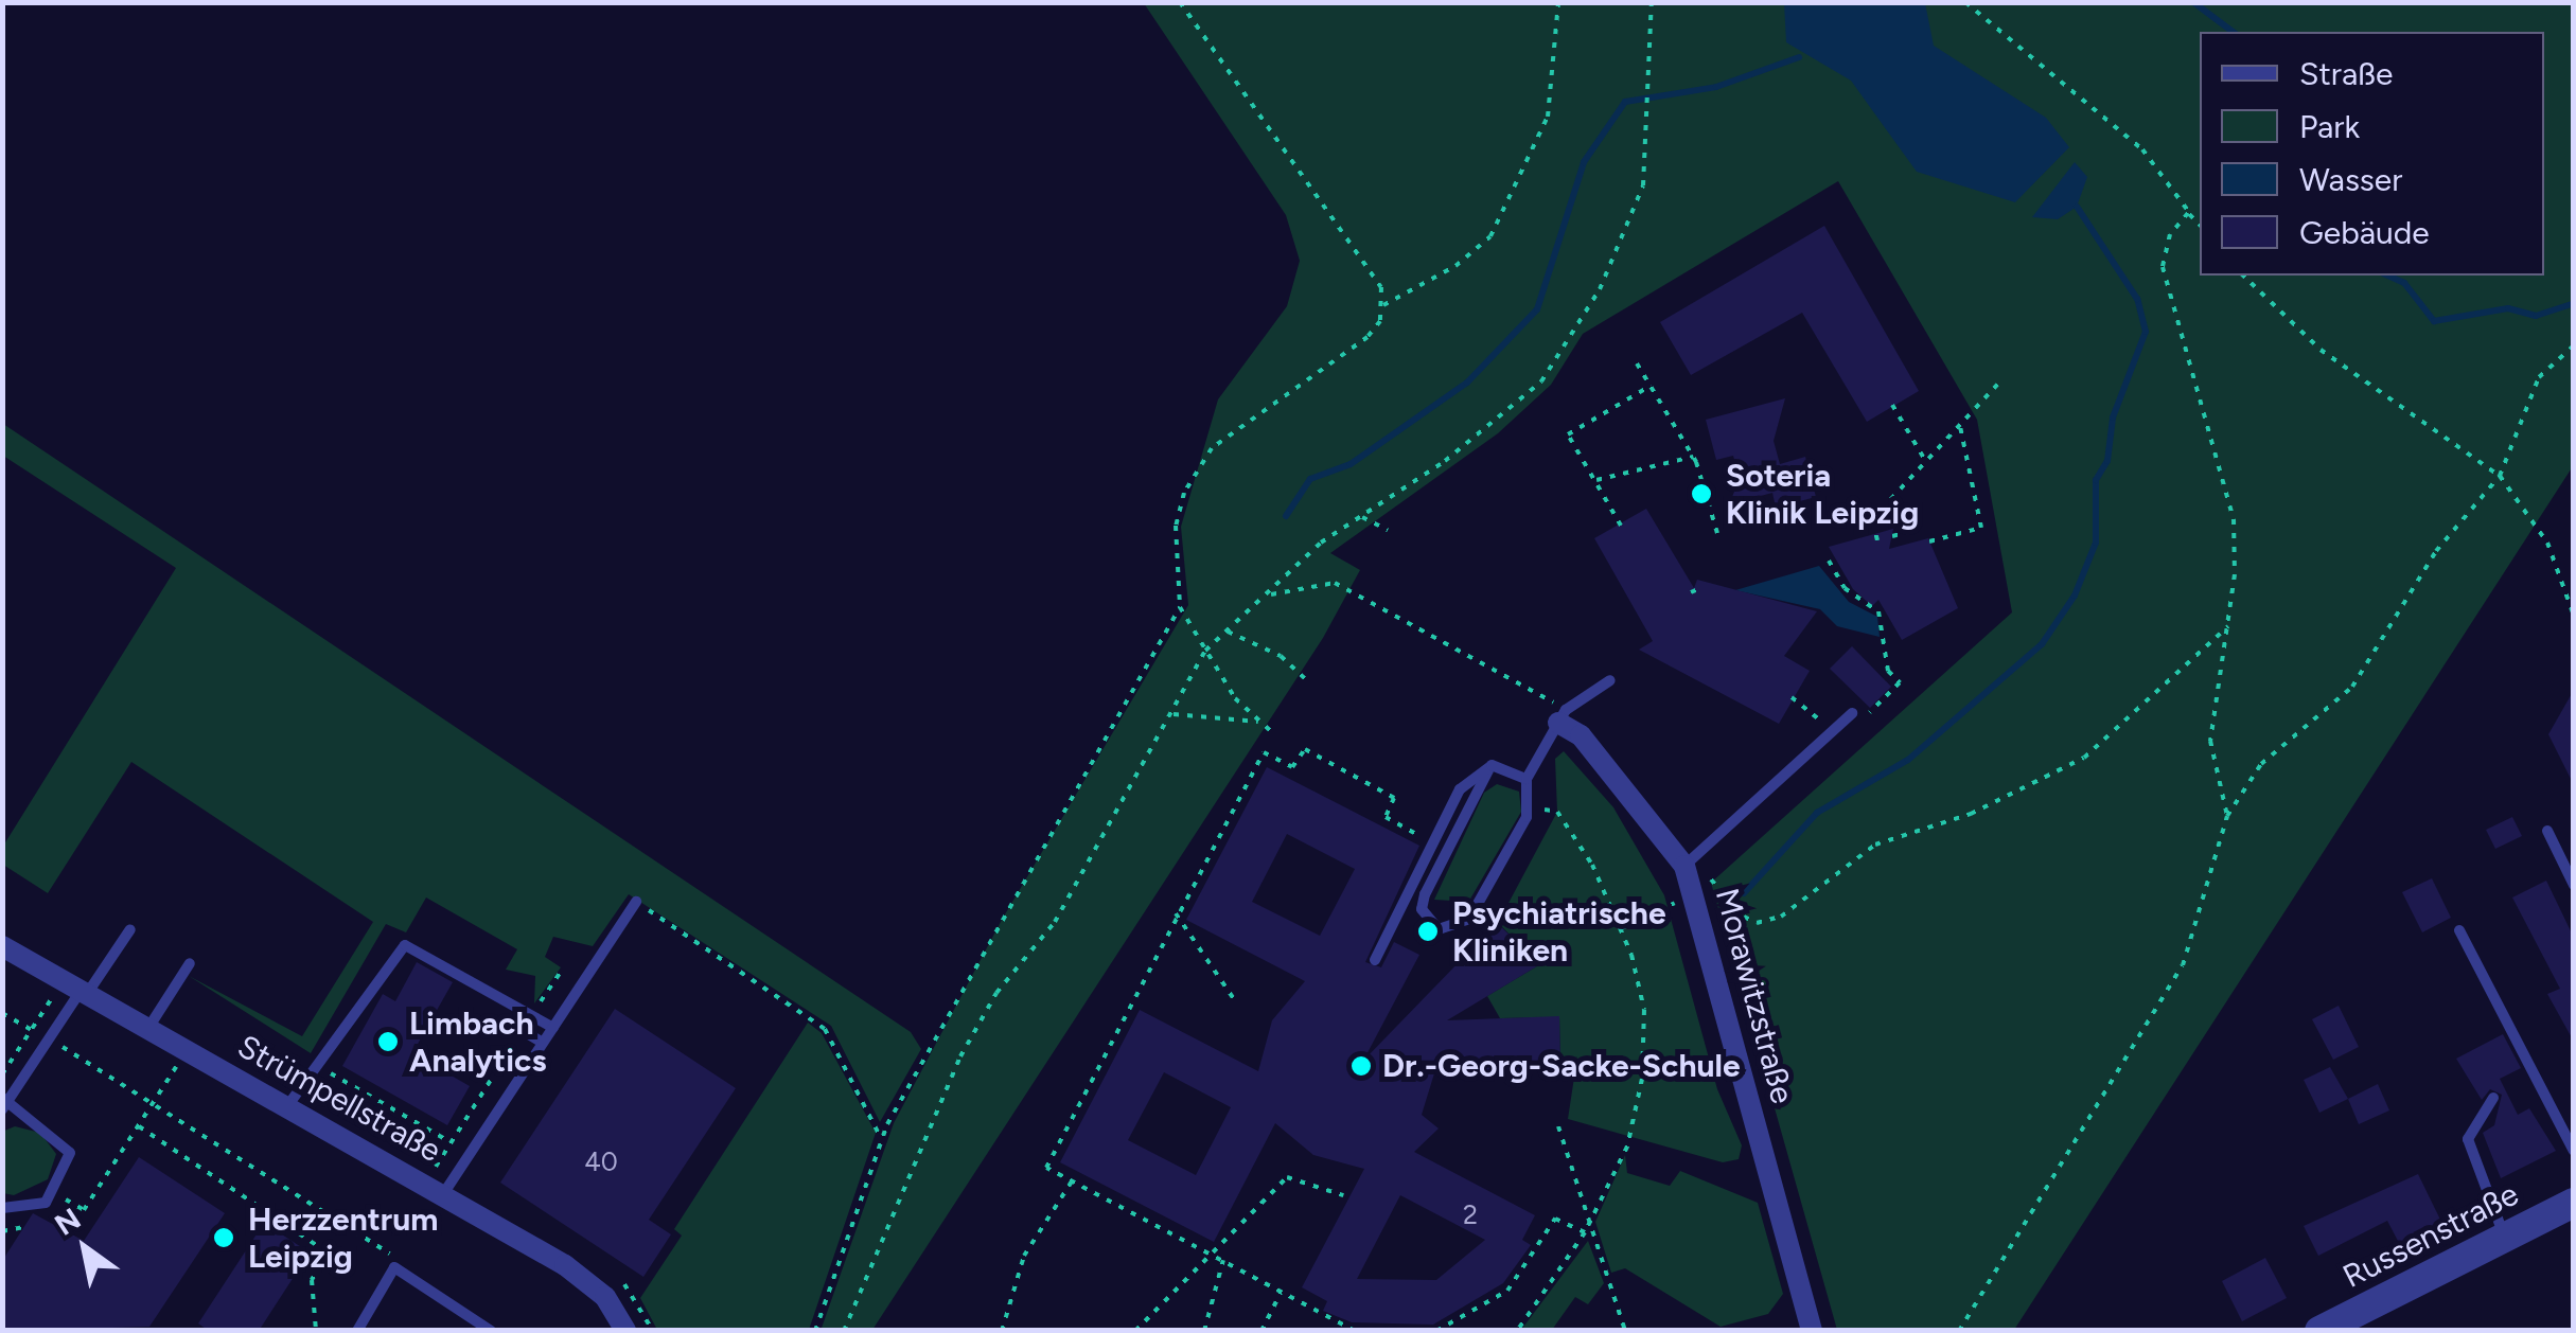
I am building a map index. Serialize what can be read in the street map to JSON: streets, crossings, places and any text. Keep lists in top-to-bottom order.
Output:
{
  "streets": {
    "street": ["Morawitzstraße", "Strümpellstraße", "Russenstraße"]
  },
  "places": [
    "Soteria Klinik Leipzig",
    "Psychiatrische Kliniken",
    "Limbach Analytics",
    "Dr.-Georg-Sacke-Schule",
    "Herzzentrum Leipzig"
  ],
  "house_numbers": ["40", "2"],
  "legend": [
    "Straße",
    "Park",
    "Wasser",
    "Gebäude"
  ],
  "north": "top left"
}
